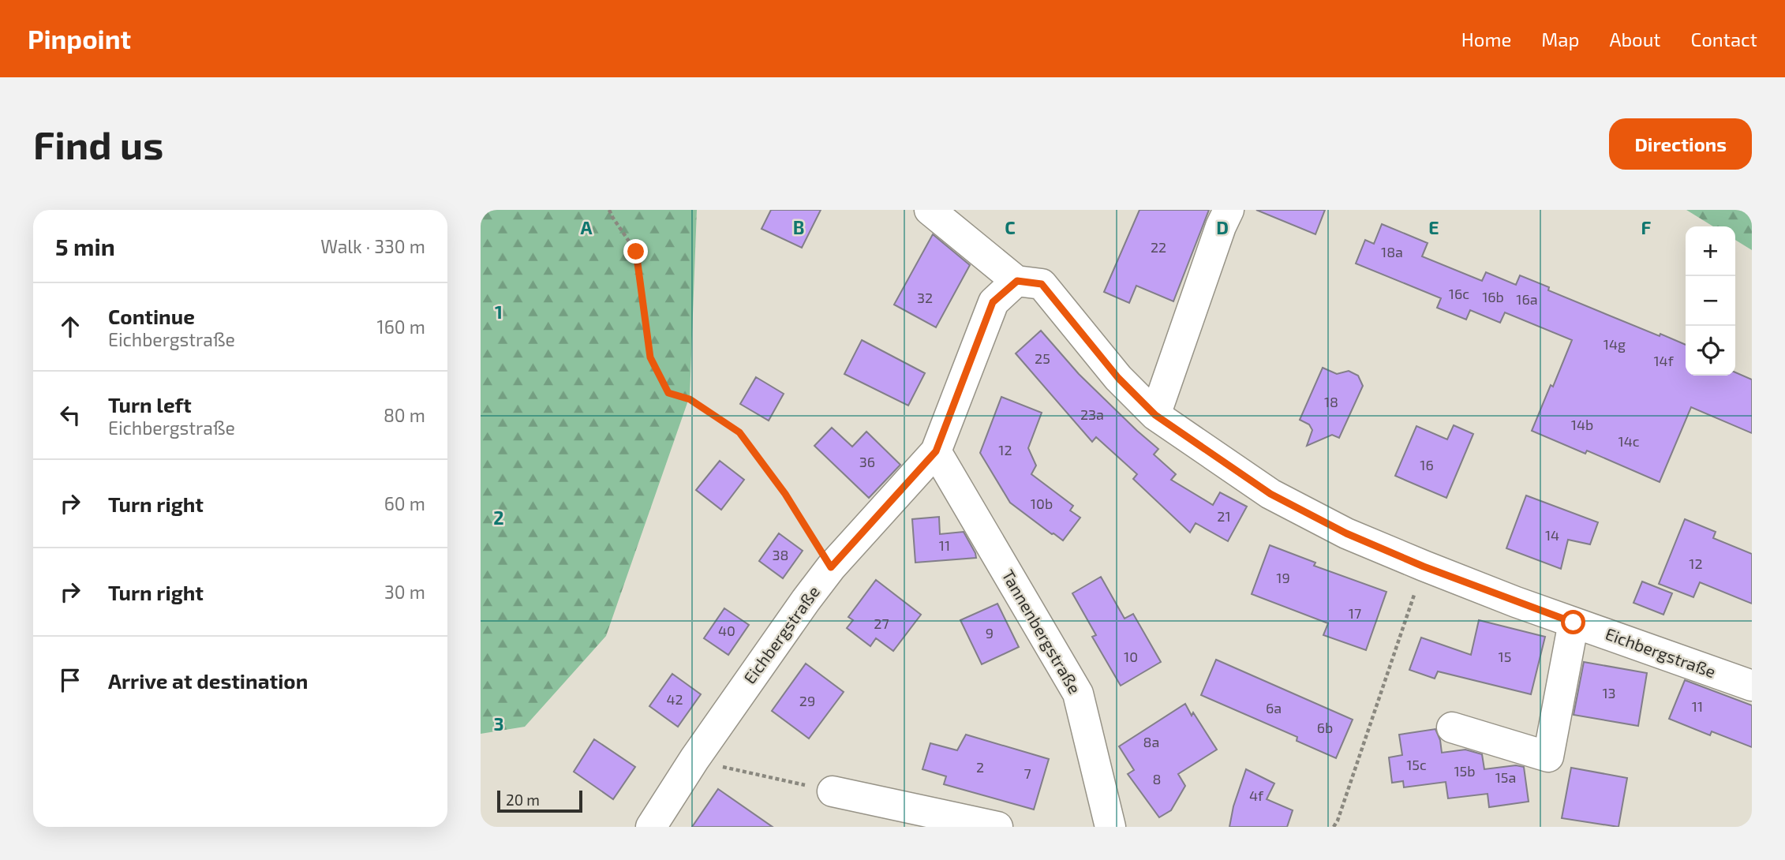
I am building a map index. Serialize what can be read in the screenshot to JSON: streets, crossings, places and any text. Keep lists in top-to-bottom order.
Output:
{
  "streets": {
    "street": ["Tannenbergstraße", "Eichbergstraße"]
  },
  "crossings": [
    ["Tannenbergstraße", "Eichbergstraße"]
  ],
  "house_numbers": [
    "22",
    "18a",
    "16c",
    "16b",
    "32",
    "16a",
    "14g",
    "25",
    "14f",
    "18",
    "23a",
    "14b",
    "14c",
    "12",
    "36",
    "16",
    "10b",
    "21",
    "14",
    "11",
    "38",
    "12",
    "19",
    "17",
    "27",
    "40",
    "9",
    "10",
    "15",
    "13",
    "42",
    "29",
    "11",
    "6a",
    "6b",
    "8a",
    "15c",
    "2",
    "15b",
    "7",
    "15a",
    "8",
    "4f"
  ],
  "scale_bar": "20 m",
  "page": {
    "header": "Pinpoint",
    "nav": [
      "Home",
      "Map",
      "About",
      "Contact"
    ],
    "buttons": "Directions",
    "title": "Find us",
    "heading": ["5 min", "Walk · 330 m"],
    "map_buttons": ["+", "−"],
    "list": [
      ["Continue", "Eichbergstraße", "160 m"],
      ["Turn left", "Eichbergstraße", "80 m"],
      ["Turn right", "60 m"],
      ["Turn right", "30 m"],
      "Arrive at destination"
    ],
    "scale": "20 m"
  },
  "grid": {
    "columns": [
      "A",
      "B",
      "C",
      "D",
      "E",
      "F"
    ],
    "rows": ["1", "2", "3"]
  }
}
